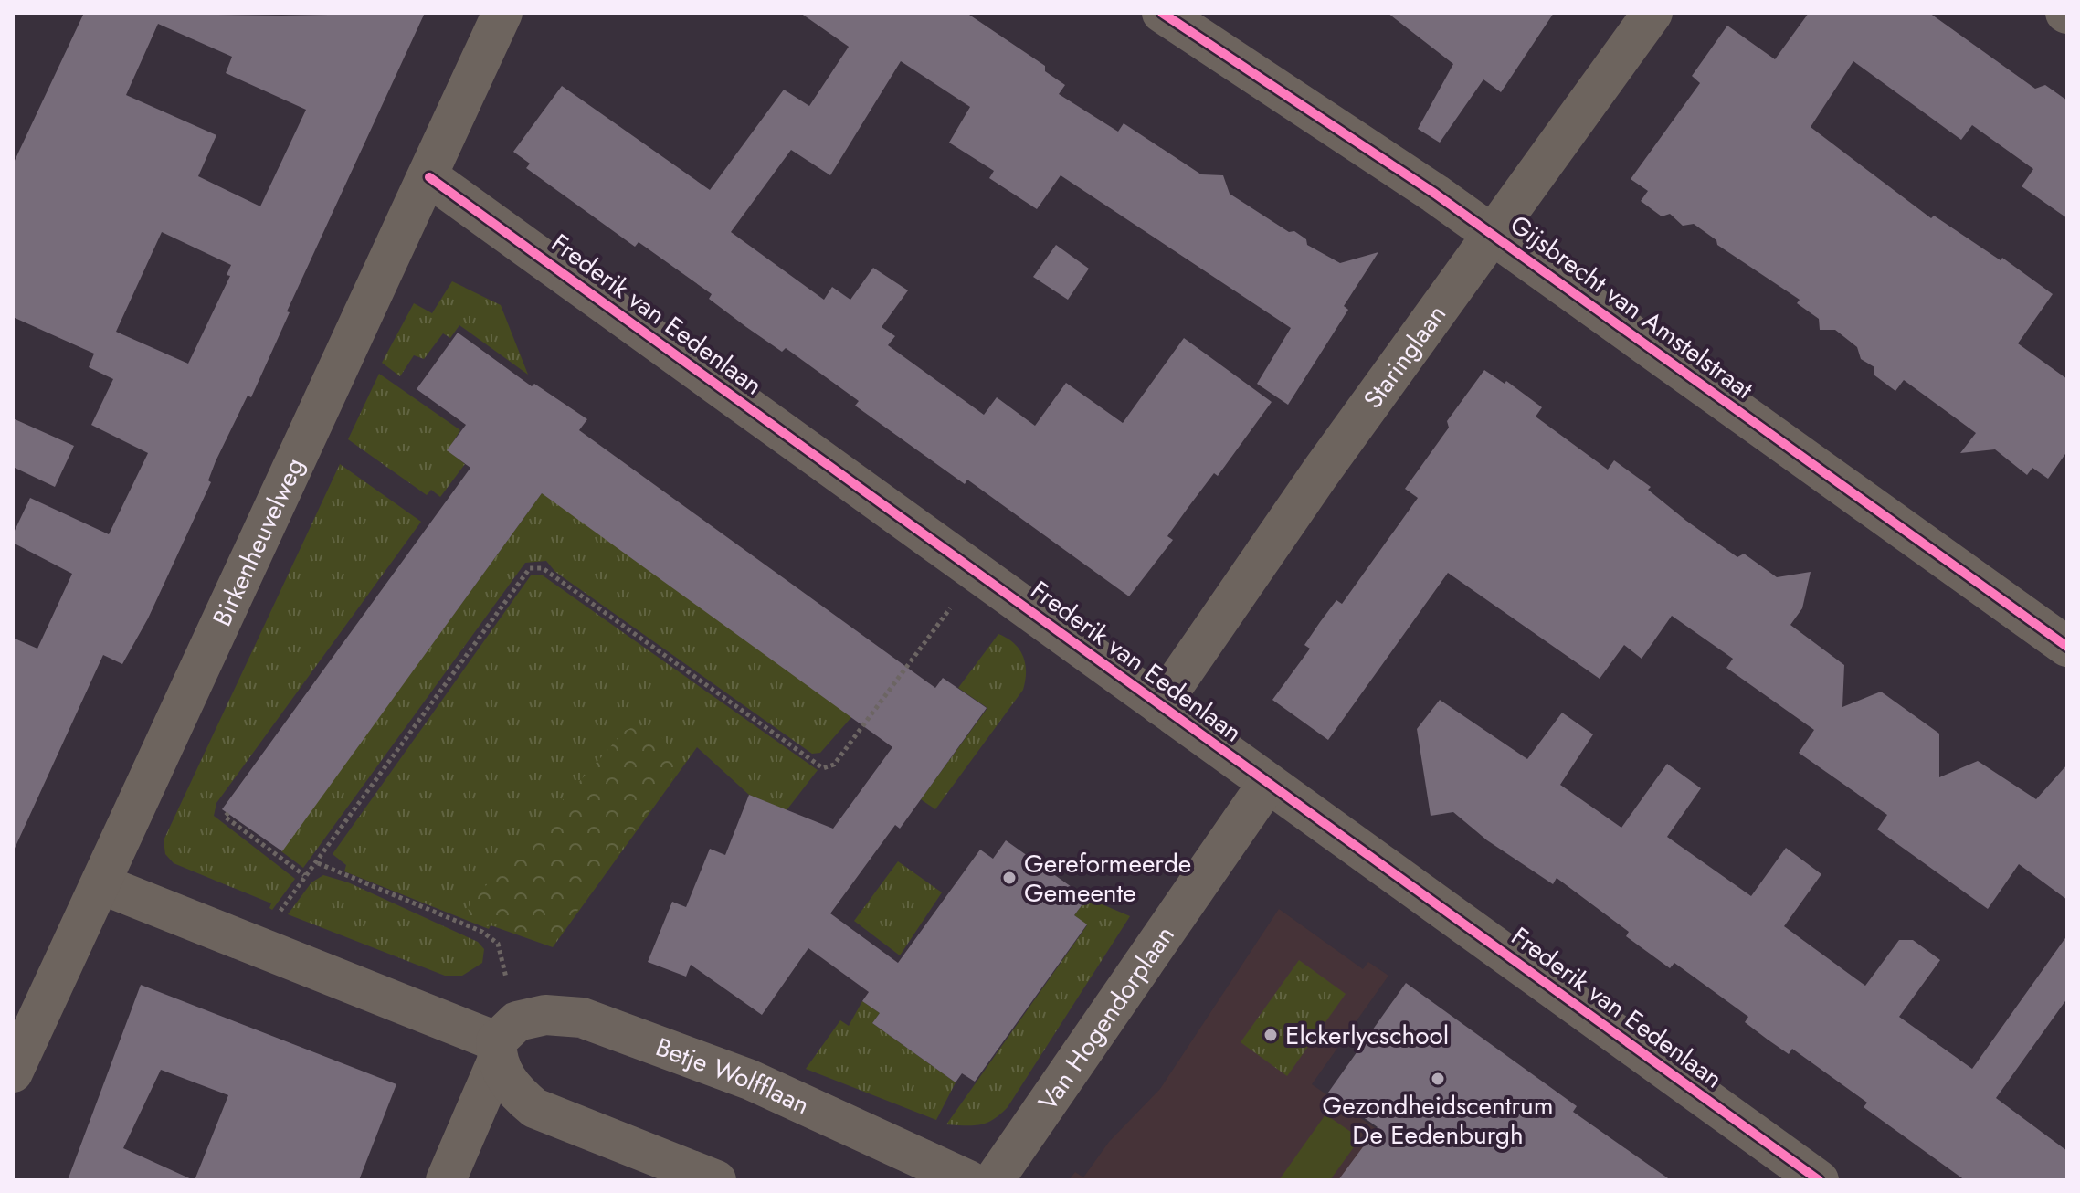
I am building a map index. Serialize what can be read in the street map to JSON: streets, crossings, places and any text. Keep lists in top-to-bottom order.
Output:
{
  "streets": {
    "street": [
      "Gijsbrecht van Amstelstraat",
      "Frederik van Eedenlaan",
      "Staringlaan",
      "Birkenheuvelweg",
      "Van Hogendorplaan",
      "Betje Wolfflaan"
    ]
  },
  "crossings": [
    ["Gijsbrecht van Amstelstraat", "Staringlaan"],
    ["Frederik van Eedenlaan", "Staringlaan"],
    ["Frederik van Eedenlaan", "Birkenheuvelweg"],
    ["Frederik van Eedenlaan", "Van Hogendorplaan"]
  ],
  "places": ["Gereformeerde Gemeente", "Elckerlycschool", "Gezondheidscentrum De Eedenburgh"]
}
